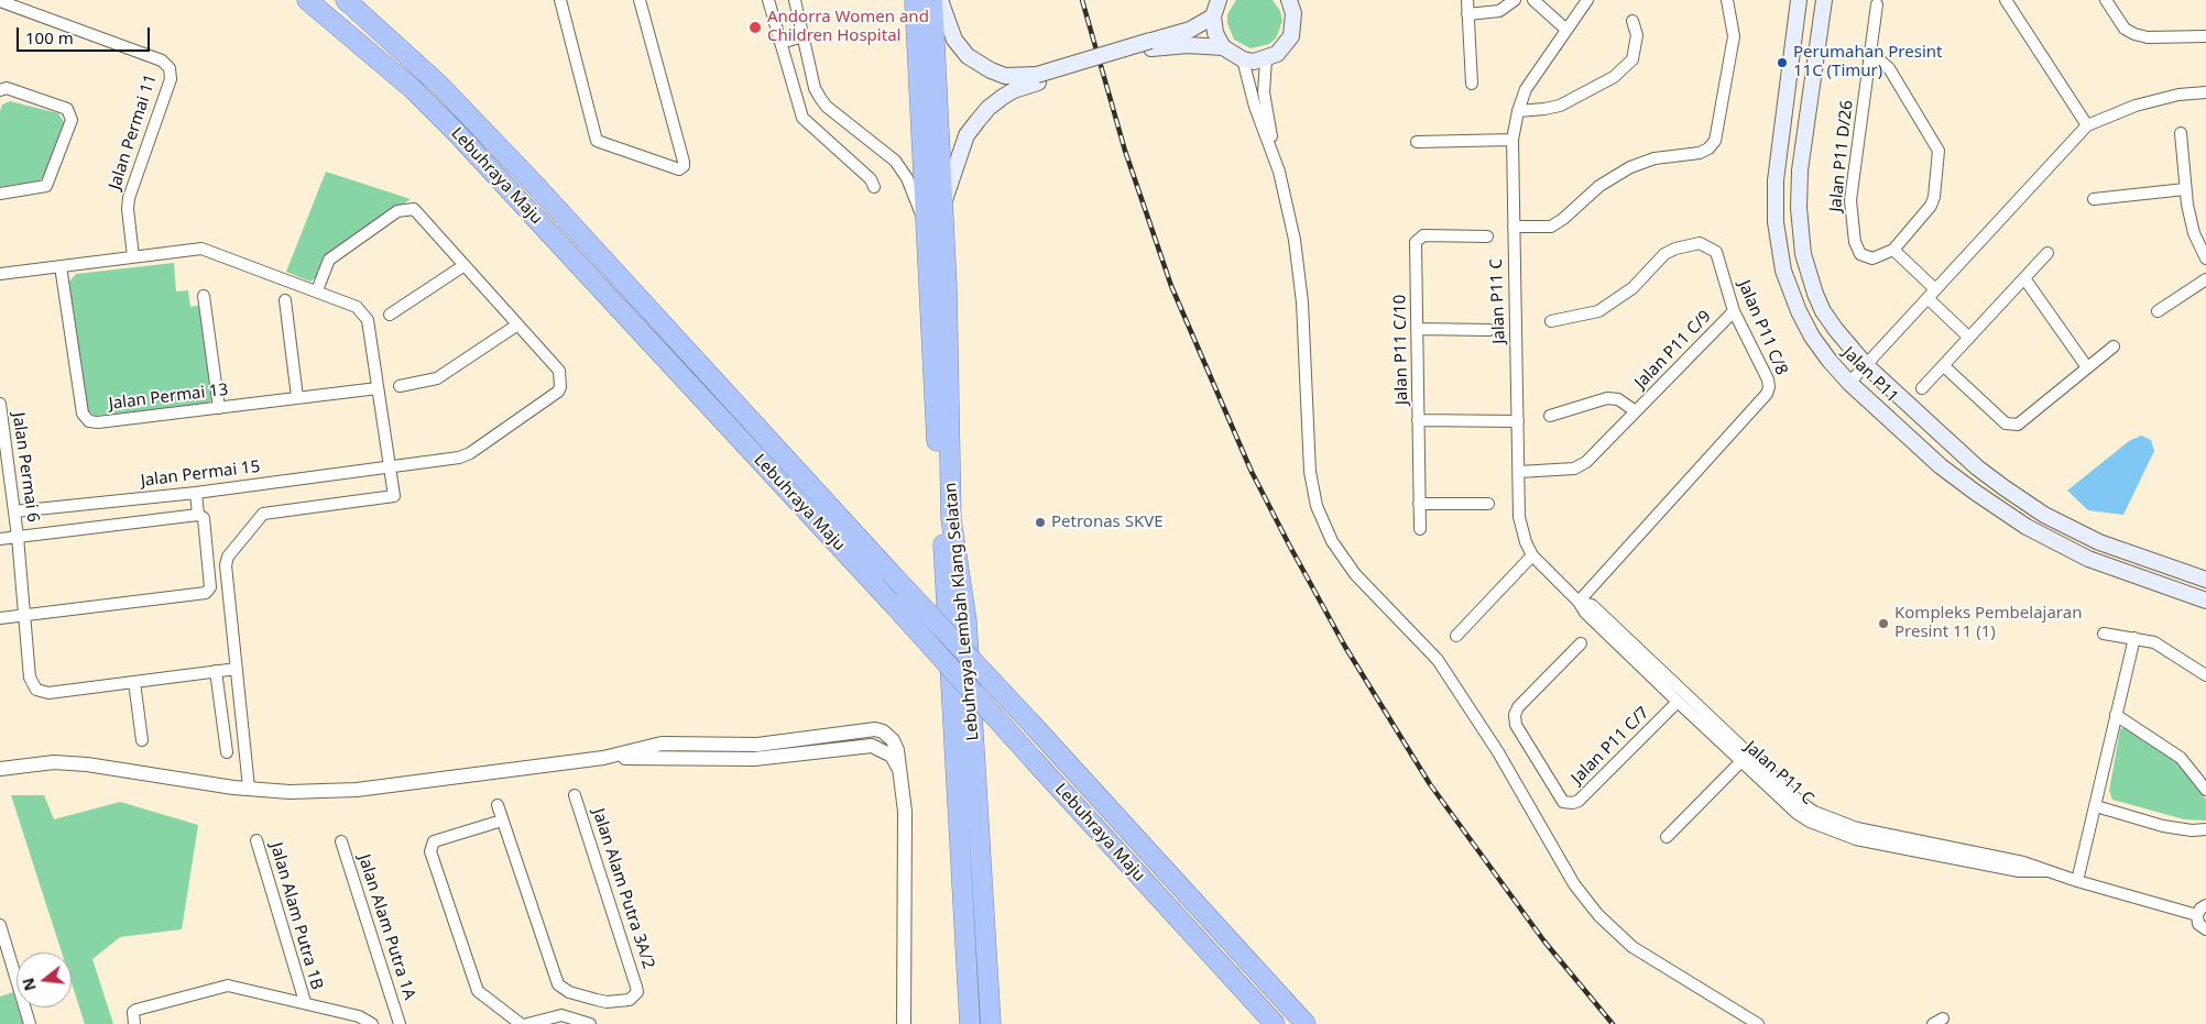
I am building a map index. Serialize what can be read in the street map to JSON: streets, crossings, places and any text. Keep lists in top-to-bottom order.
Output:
{
  "streets": {
    "highway": ["Lebuhraya Maju", "Lebuhraya Lembah Klang Selatan"],
    "main road": ["Jalan P11"],
    "street": [
      "Jalan Permai 11",
      "Jalan P11 D/26",
      "Jalan P11 C",
      "Jalan P11 C/8",
      "Jalan P11 C/10",
      "Jalan P11 C/9",
      "Jalan Permai 13",
      "Jalan Permai 6",
      "Jalan Permai 15",
      "Jalan P11 C/7",
      "Jalan Alam Putra 3A/2",
      "Jalan Alam Putra 1B",
      "Jalan Alam Putra 1A"
    ]
  },
  "crossings": [
    ["Jalan P11 C", "Jalan P11 C/8"],
    ["Jalan P11 C", "Jalan P11 C/9"],
    ["Jalan P11 C", "Jalan P11 C/7"],
    ["Jalan P11 C/8", "Jalan P11 C/9"],
    ["Jalan Permai 6", "Jalan Permai 15"]
  ],
  "places": [
    "Andorra Women and Children Hospital",
    "Perumahan Presint 11C (Timur)",
    "Petronas SKVE",
    "Kompleks Pembelajaran Presint 11 (1)"
  ],
  "scale_bar": "100 m",
  "north": "left"
}
